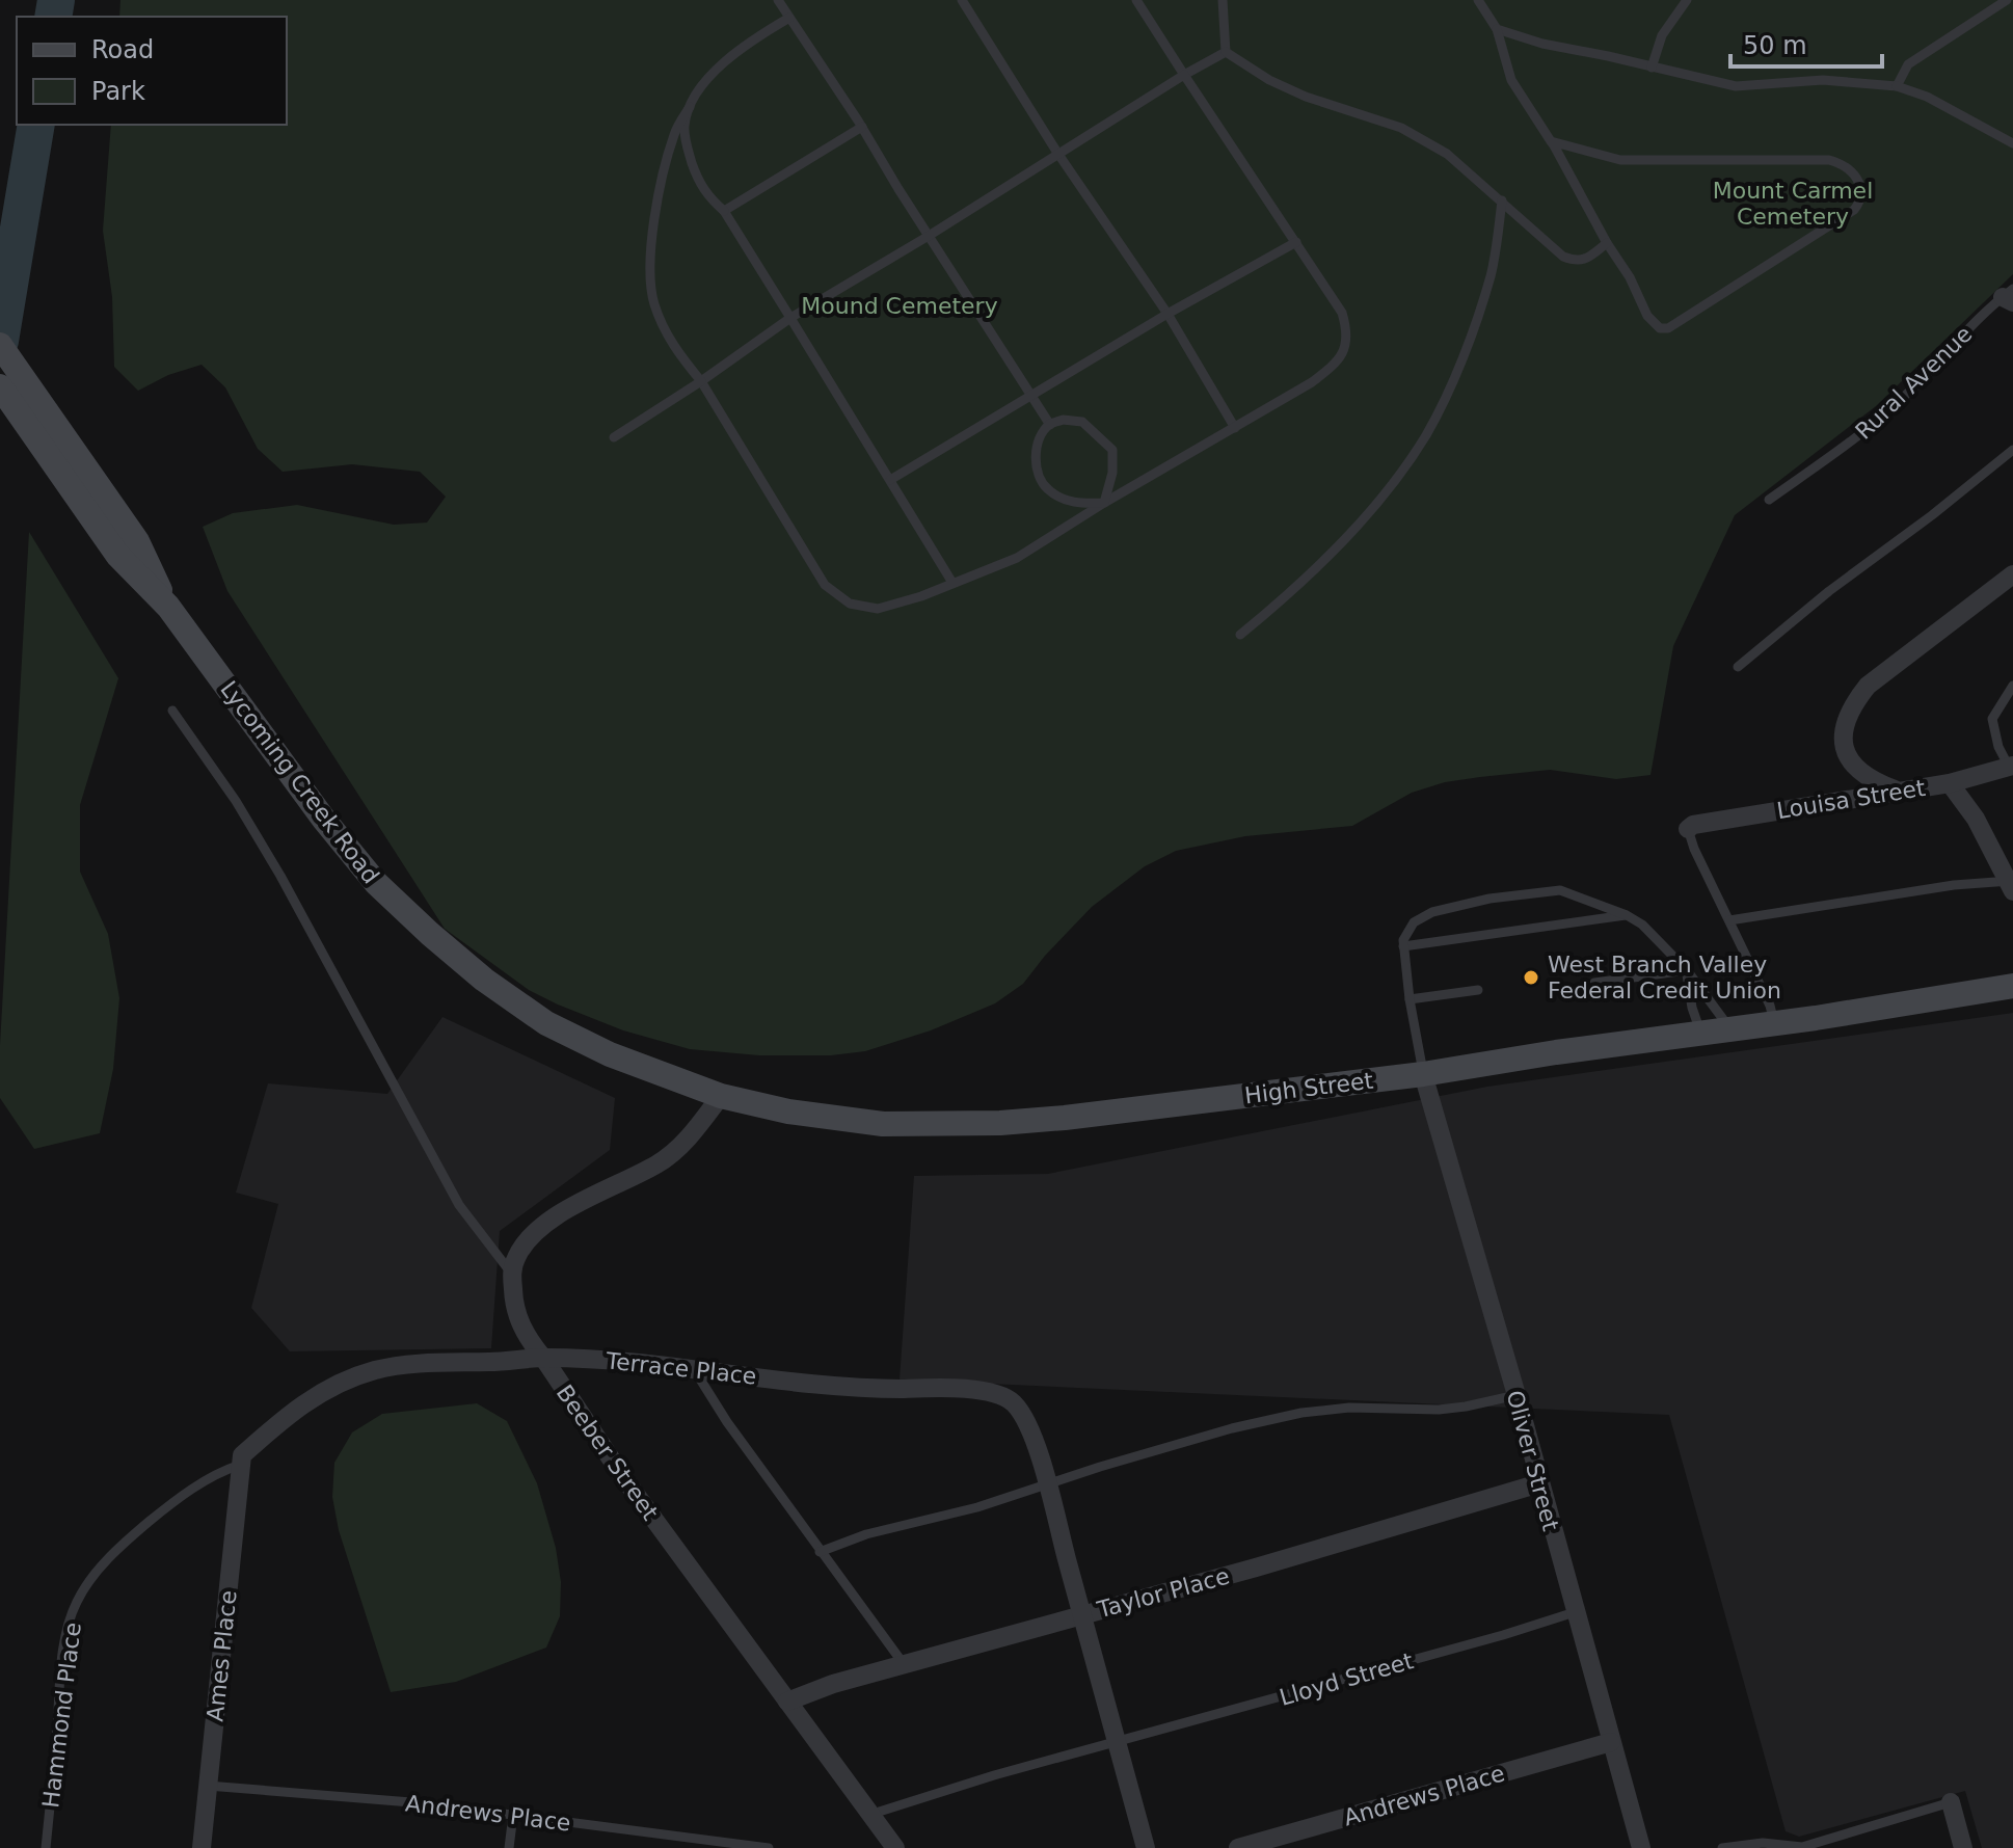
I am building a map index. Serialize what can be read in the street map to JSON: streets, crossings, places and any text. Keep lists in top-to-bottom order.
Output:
{
  "streets": {
    "main road": ["Lycoming Creek Road", "High Street"],
    "street": [
      "Louisa Street",
      "Terrace Place",
      "Beeber Street",
      "Oliver Street",
      "Taylor Place",
      "Ames Place",
      "Andrews Place"
    ],
    "lane": ["Rural Avenue", "Lloyd Street", "Hammond Place"]
  },
  "crossings": [
    ["Lycoming Creek Road", "High Street"],
    ["High Street", "Oliver Street"],
    ["Terrace Place", "Beeber Street"],
    ["Terrace Place", "Ames Place"],
    ["Terrace Place", "Hammond Place"],
    ["Beeber Street", "Taylor Place"],
    ["Beeber Street", "Lloyd Street"],
    ["Oliver Street", "Taylor Place"],
    ["Oliver Street", "Lloyd Street"],
    ["Oliver Street", "Andrews Place"],
    ["Ames Place", "Hammond Place"],
    ["Ames Place", "Andrews Place"]
  ],
  "parks": ["Mount Carmel Cemetery", "Mound Cemetery"],
  "places": ["West Branch Valley Federal Credit Union"],
  "legend": ["Road", "Park"],
  "scale_bar": "50 m"
}
